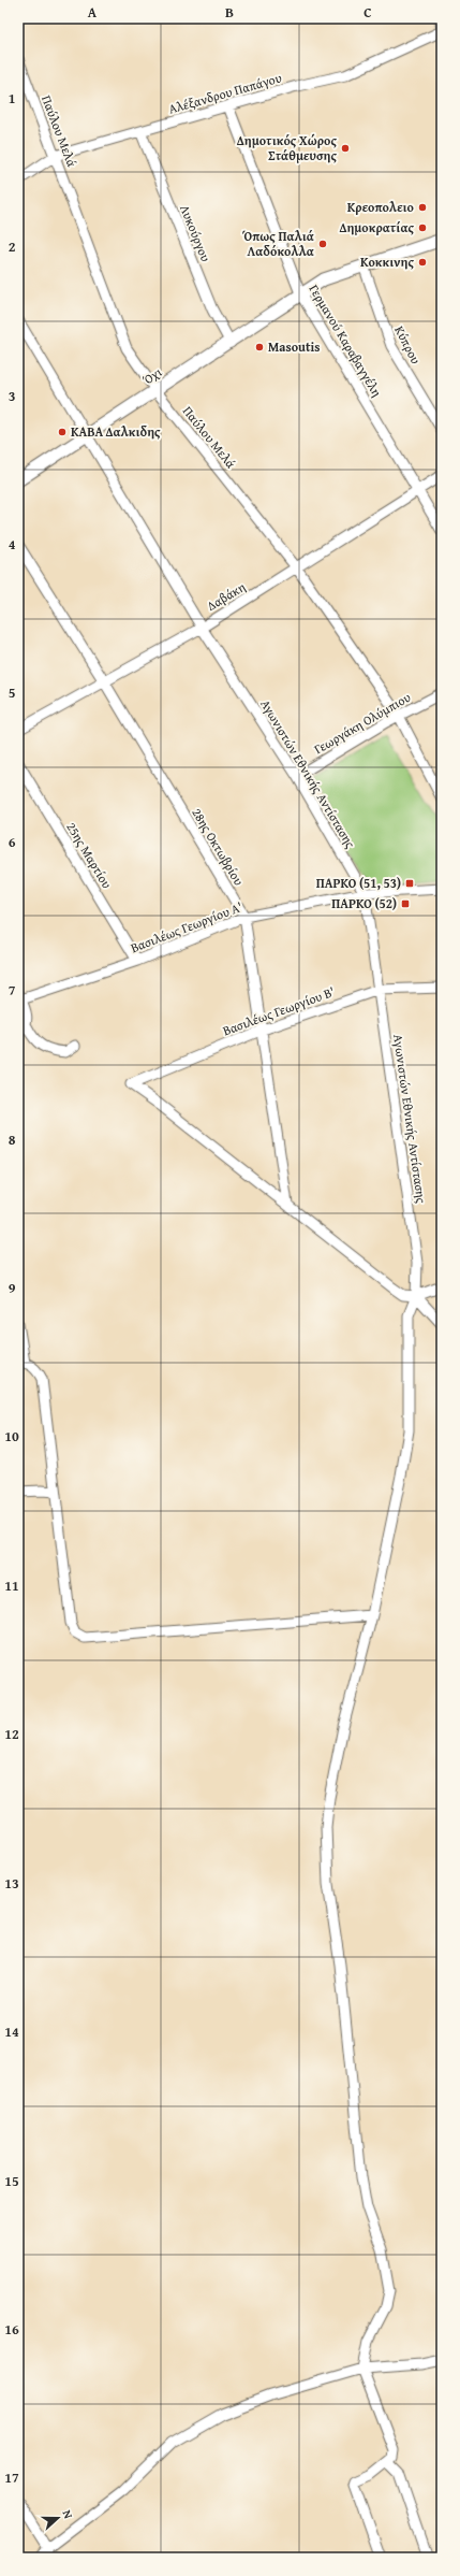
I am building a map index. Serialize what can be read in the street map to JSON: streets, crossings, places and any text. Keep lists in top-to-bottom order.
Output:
{
  "streets": {
    "street": [
      "Αλέξανδρου Παπάγου",
      "Παύλου Μελά",
      "Λυκούργου",
      "Γερμανού Καραβαγγέλη",
      "Κύπρου",
      "Όχι",
      "Δαβάκη",
      "Γεωργάκη Ολύμπιου",
      "Αγωνιστών Εθνικής Αντίστασης",
      "28ης Οκτωβρίου",
      "25ης Μαρτίου",
      "Βασιλέως Γεωργίου Α'",
      "Βασιλέως Γεωργίου Β'"
    ]
  },
  "crossings": [
    ["Αλέξανδρου Παπάγου", "Παύλου Μελά"],
    ["Αλέξανδρου Παπάγου", "Λυκούργου"],
    ["Αλέξανδρου Παπάγου", "Γερμανού Καραβαγγέλη"],
    ["Παύλου Μελά", "Όχι"],
    ["Παύλου Μελά", "Δαβάκη"],
    ["Παύλου Μελά", "Γεωργάκη Ολύμπιου"],
    ["Λυκούργου", "Όχι"],
    ["Γερμανού Καραβαγγέλη", "Όχι"],
    ["Γερμανού Καραβαγγέλη", "Δαβάκη"],
    ["Όχι", "Αγωνιστών Εθνικής Αντίστασης"],
    ["Δαβάκη", "Αγωνιστών Εθνικής Αντίστασης"],
    ["Δαβάκη", "28ης Οκτωβρίου"],
    ["Γεωργάκη Ολύμπιου", "Αγωνιστών Εθνικής Αντίστασης"],
    ["Αγωνιστών Εθνικής Αντίστασης", "Βασιλέως Γεωργίου Α'"],
    ["Αγωνιστών Εθνικής Αντίστασης", "Βασιλέως Γεωργίου Β'"],
    ["28ης Οκτωβρίου", "Βασιλέως Γεωργίου Α'"],
    ["28ης Οκτωβρίου", "Βασιλέως Γεωργίου Β'"],
    ["25ης Μαρτίου", "Βασιλέως Γεωργίου Α'"]
  ],
  "places": {
    "other": [
      "Δημοτικός Χώρος Στάθμευσης",
      "Κρεοπολειο",
      "Δημοκρατίας",
      "Όπως Παλιά Λαδόκολλα",
      "Κοκκινης",
      "Masoutis",
      "ΚΑΒΑ Δαλκιδης"
    ],
    "transit": ["ΠΑΡΚΟ (51, 53)", "ΠΑΡΚΟ (52)"]
  },
  "north": "right",
  "grid": {
    "columns": ["A", "B", "C"],
    "rows": [
      "1",
      "2",
      "3",
      "4",
      "5",
      "6",
      "7",
      "8",
      "9",
      "10",
      "11",
      "12",
      "13",
      "14",
      "15",
      "16",
      "17"
    ]
  }
}
